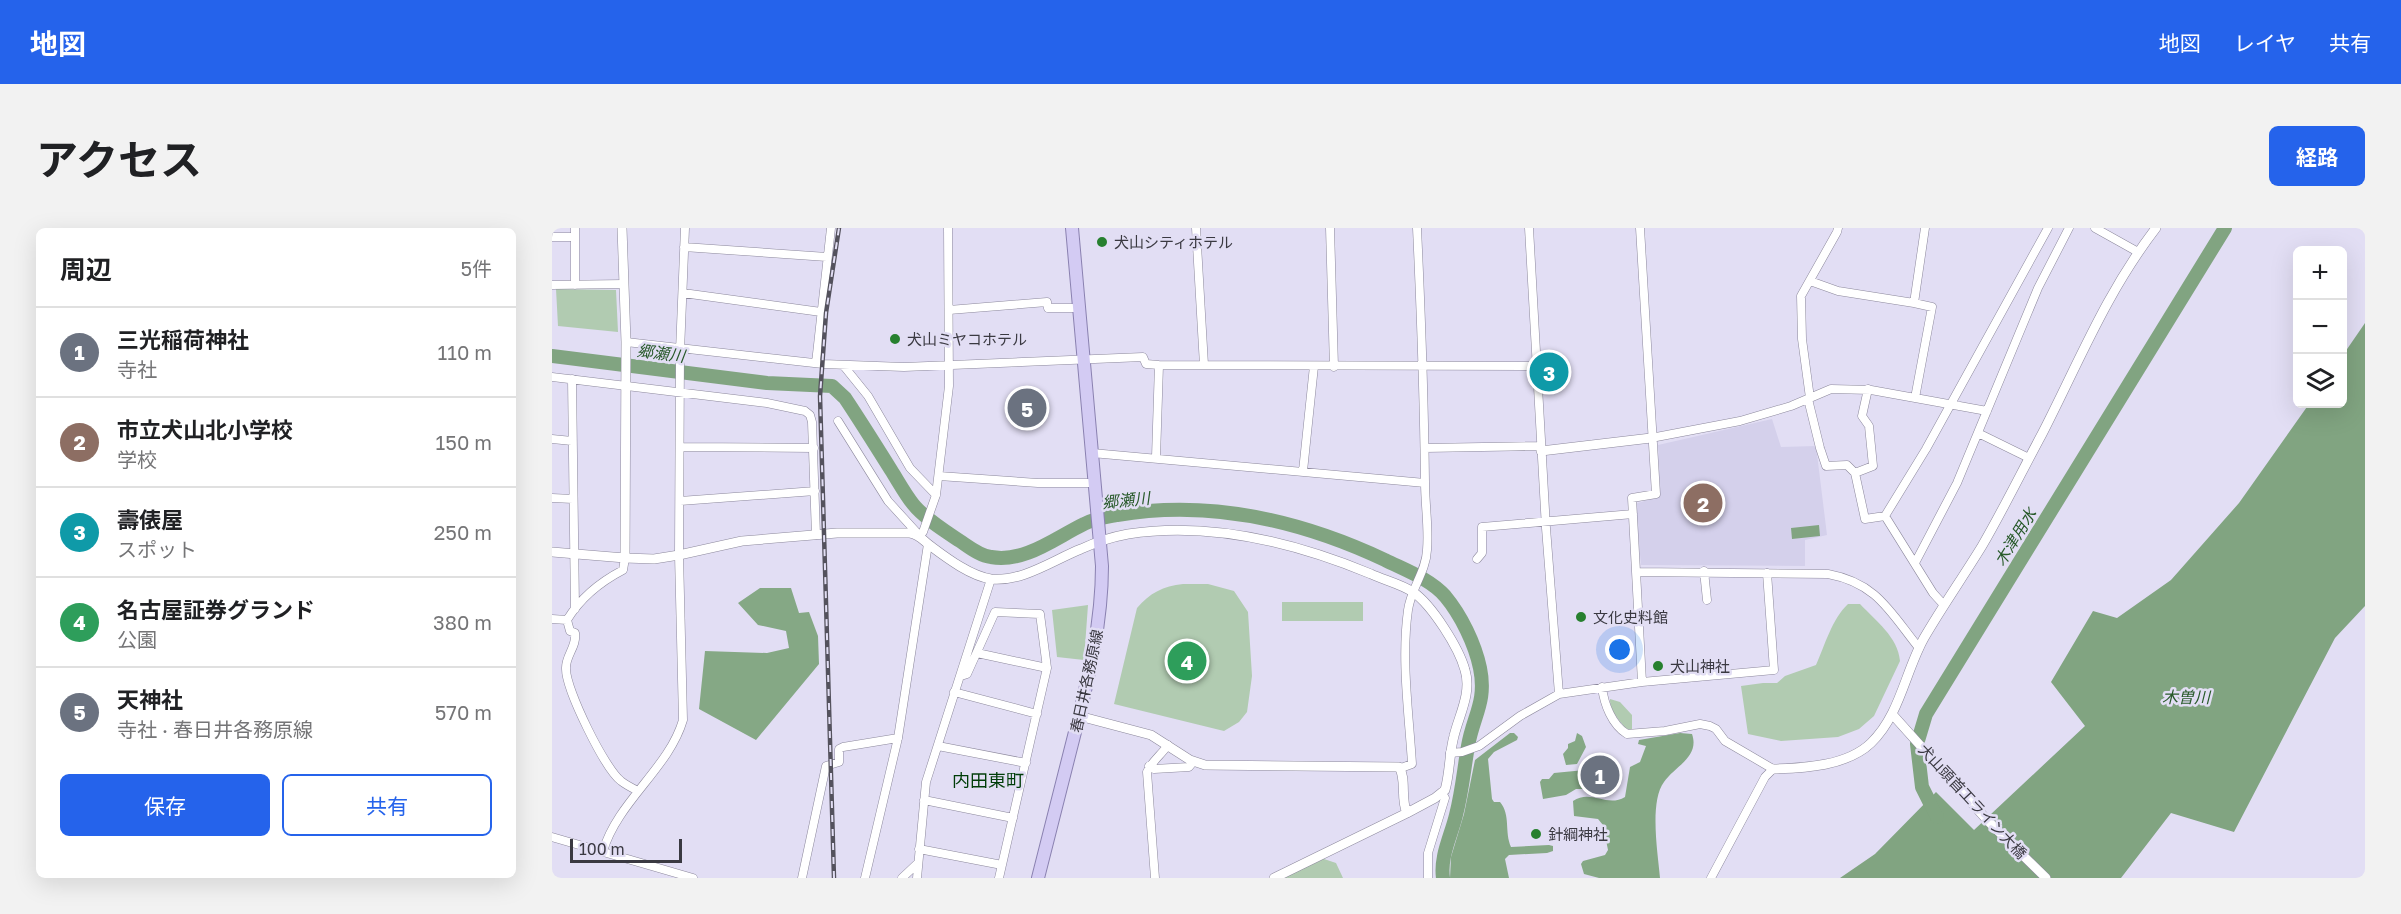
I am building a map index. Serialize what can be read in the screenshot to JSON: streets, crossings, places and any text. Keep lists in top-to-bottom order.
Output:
{
  "streets": {
    "main road": ["春日井各務原線"],
    "street": ["犬山頭首工ライン大橋"]
  },
  "districts": ["内田東町"],
  "water": ["郷瀬川", "木津用水", "木曽川"],
  "places": [
    "犬山シティホテル",
    "犬山ミヤコホテル",
    "文化史料館",
    "犬山神社",
    "針綱神社"
  ],
  "scale_bar": "100 m",
  "page": {
    "header": "地図",
    "nav": ["地図", "レイヤ", "共有"],
    "title": "アクセス",
    "buttons": [
      "経路",
      ["保存", "共有"]
    ],
    "heading": ["周辺", "5件"],
    "map_buttons": ["+", "−"],
    "list": [
      {
        "mark": "1",
        "name": "三光稲荷神社",
        "note": "寺社",
        "value": "110 m"
      },
      {
        "mark": "2",
        "name": "市立犬山北小学校",
        "note": "学校",
        "value": "150 m"
      },
      {
        "mark": "3",
        "name": "壽俵屋",
        "note": "スポット",
        "value": "250 m"
      },
      {
        "mark": "4",
        "name": "名古屋証券グランド",
        "note": "公園",
        "value": "380 m"
      },
      {
        "mark": "5",
        "name": "天神社",
        "note": "寺社 · 春日井各務原線",
        "value": "570 m"
      }
    ],
    "pins": [
      "3",
      "5",
      "2",
      "4",
      "1"
    ],
    "scale": "100 m"
  }
}
